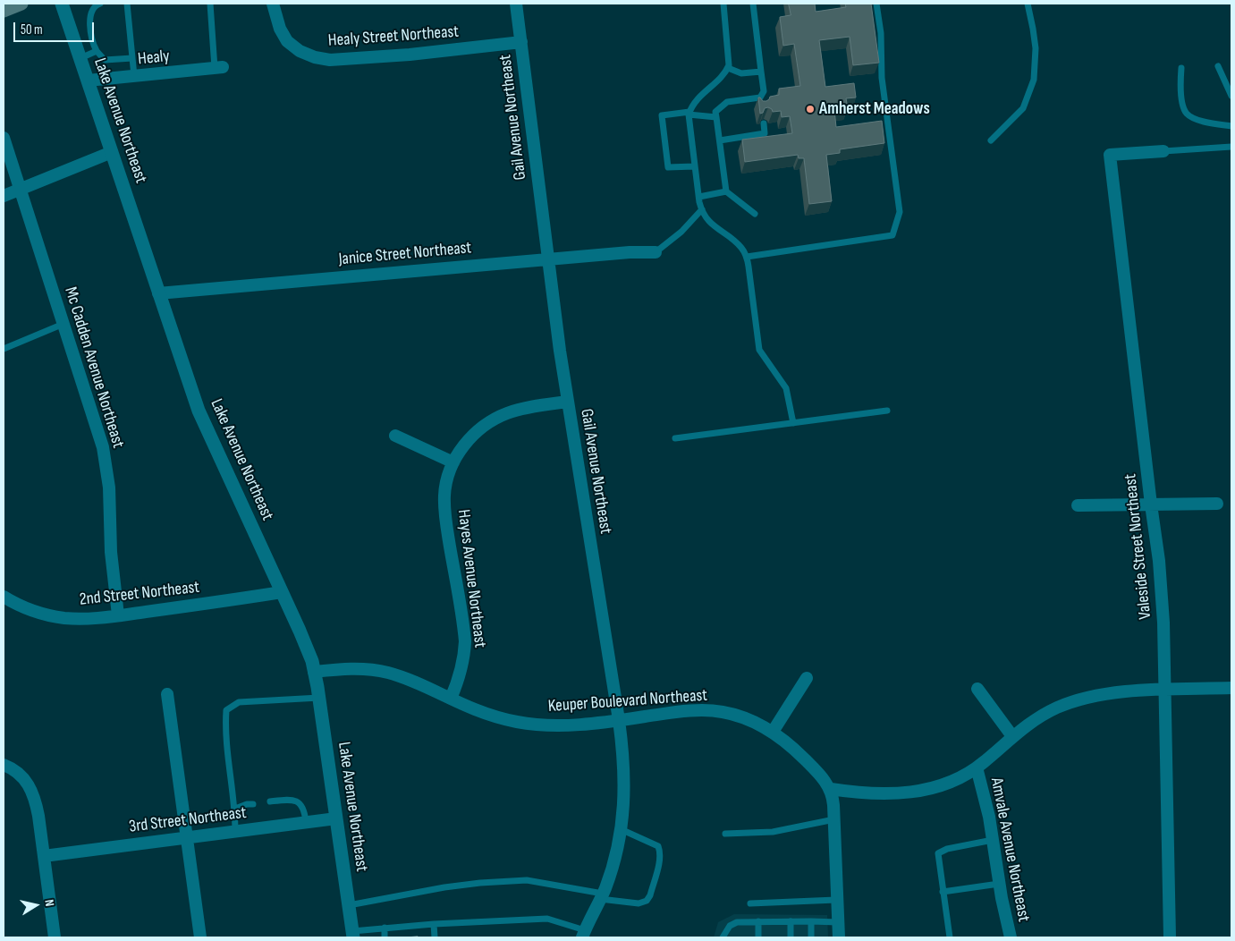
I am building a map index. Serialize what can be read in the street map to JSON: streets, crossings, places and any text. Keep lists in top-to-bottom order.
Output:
{
  "streets": {
    "street": [
      "Healy Street Northeast",
      "Healy",
      "Gail Avenue Northeast",
      "Lake Avenue Northeast",
      "Janice Street Northeast",
      "Mc Cadden Avenue Northeast",
      "Valeside Street Northeast",
      "Hayes Avenue Northeast",
      "2nd Street Northeast",
      "Keuper Boulevard Northeast",
      "3rd Street Northeast",
      "Amvale Avenue Northeast"
    ]
  },
  "crossings": [
    ["Healy Street Northeast", "Gail Avenue Northeast"],
    ["Healy", "Lake Avenue Northeast"],
    ["Gail Avenue Northeast", "Janice Street Northeast"],
    ["Gail Avenue Northeast", "Hayes Avenue Northeast"],
    ["Gail Avenue Northeast", "Keuper Boulevard Northeast"],
    ["Lake Avenue Northeast", "Janice Street Northeast"],
    ["Lake Avenue Northeast", "2nd Street Northeast"],
    ["Lake Avenue Northeast", "Keuper Boulevard Northeast"],
    ["Lake Avenue Northeast", "3rd Street Northeast"],
    ["Mc Cadden Avenue Northeast", "2nd Street Northeast"],
    ["Hayes Avenue Northeast", "Keuper Boulevard Northeast"]
  ],
  "places": ["Amherst Meadows"],
  "scale_bar": "50 m",
  "north": "right"
}
